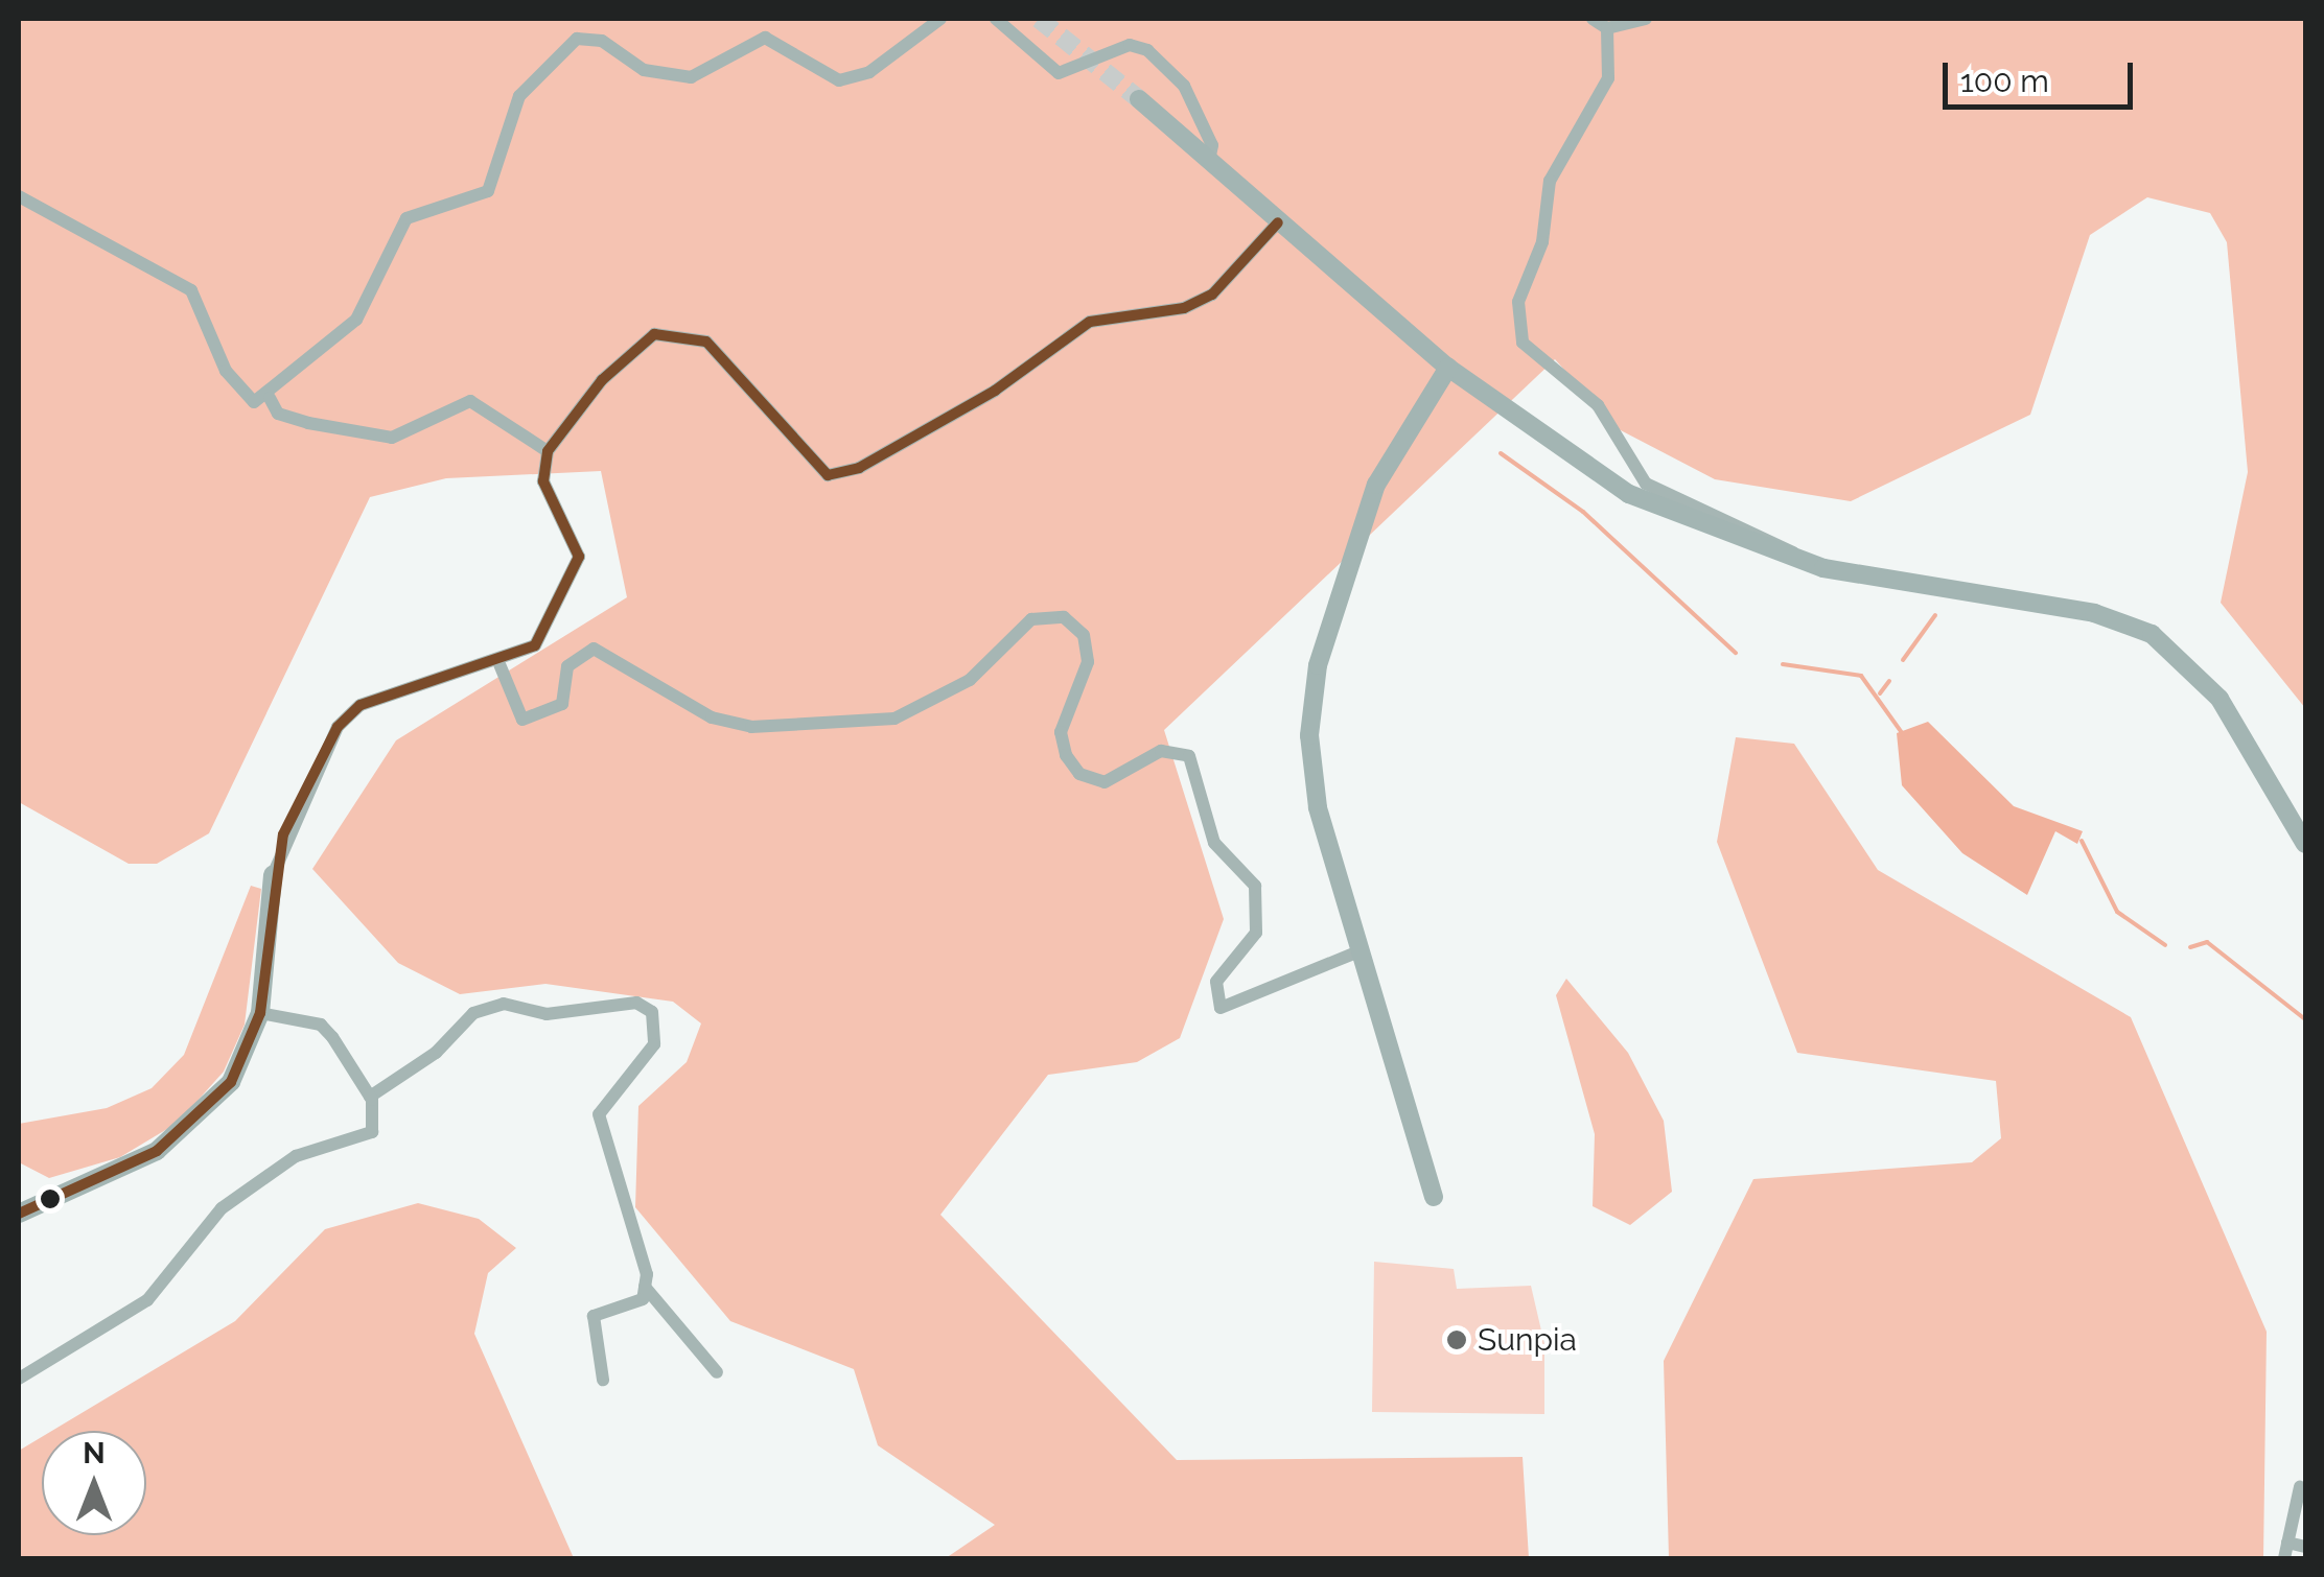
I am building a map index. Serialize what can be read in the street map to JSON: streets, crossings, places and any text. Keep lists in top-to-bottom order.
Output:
{
  "places": ["Sunpia"],
  "scale_bar": "100 m",
  "north": "top"
}
